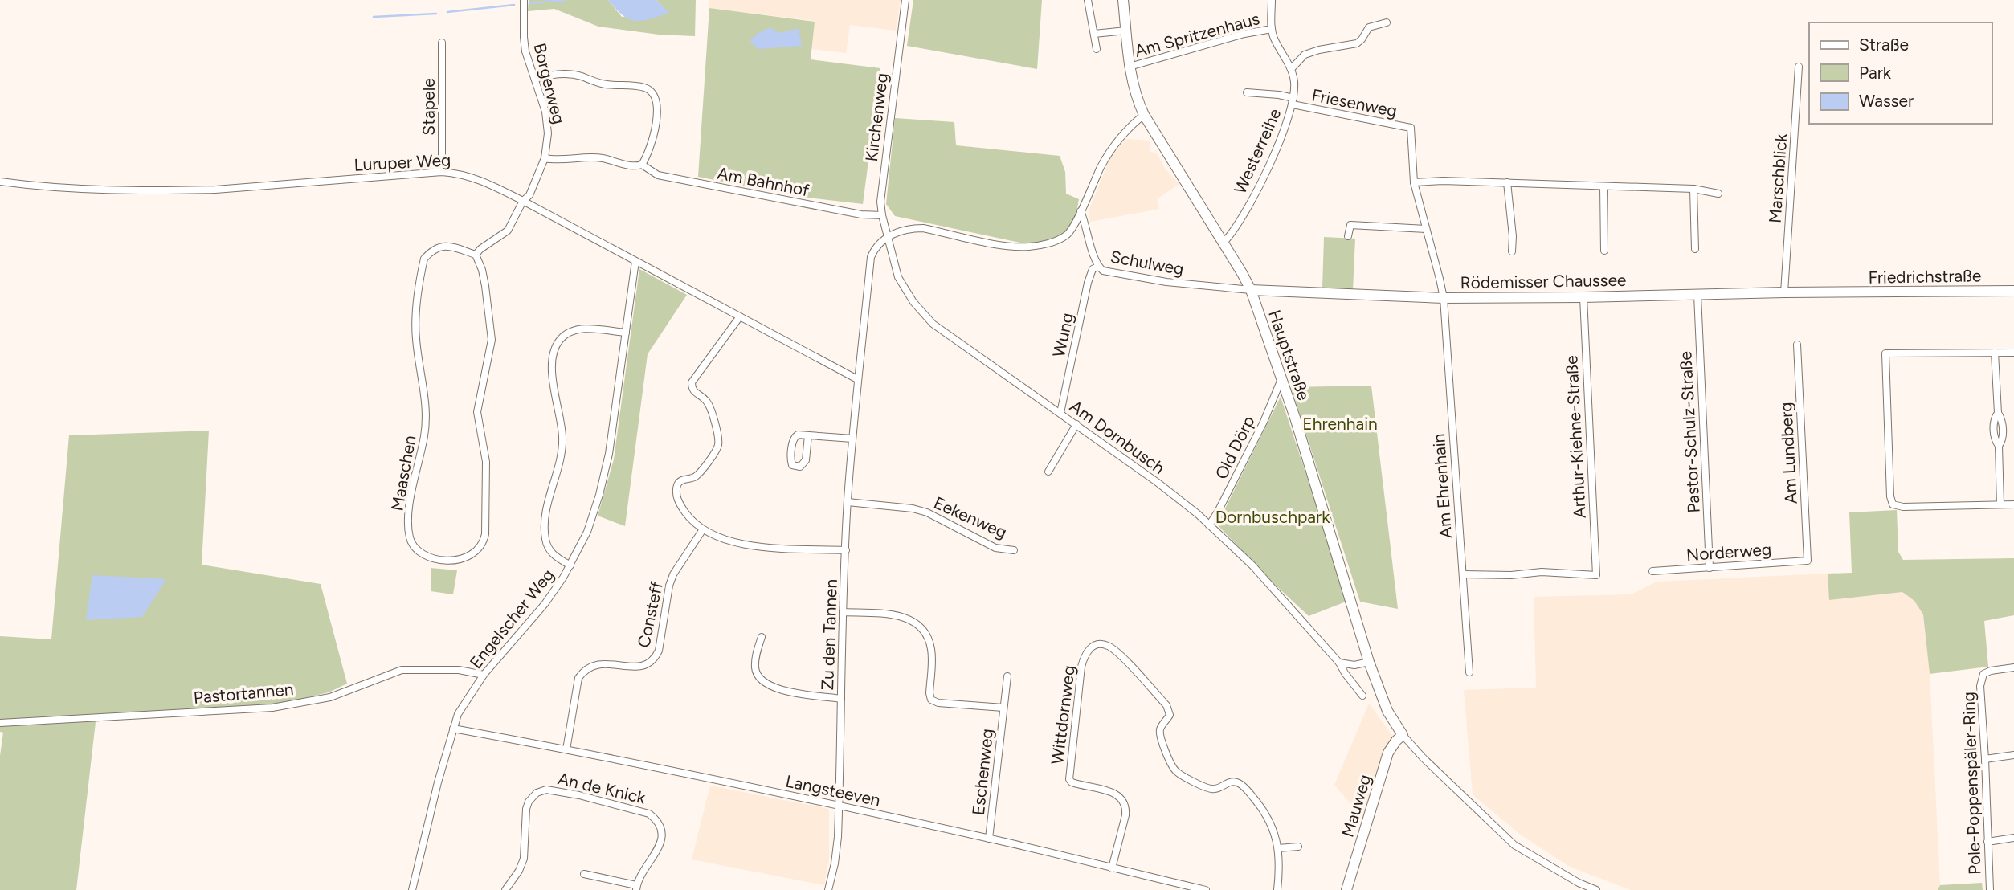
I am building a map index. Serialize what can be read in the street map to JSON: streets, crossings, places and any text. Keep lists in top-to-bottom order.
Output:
{
  "streets": {
    "street": [
      "Am Spritzenhaus",
      "Borgerweg",
      "Friesenweg",
      "Stapele",
      "Kirchenweg",
      "Westerreihe",
      "Luruper Weg",
      "Marschblick",
      "Am Bahnhof",
      "Schulweg",
      "Friedrichstraße",
      "Rödemisser Chaussee",
      "Wung",
      "Hauptstraße",
      "Pastor-Schulz-Straße",
      "Am Dornbusch",
      "Arthur-Kiehne-Straße",
      "Old Dörp",
      "Am Lundberg",
      "Maaschen",
      "Am Ehrenhain",
      "Eekenweg",
      "Norderweg",
      "Consteff",
      "Engelscher Weg",
      "Zu den Tannen",
      "Pastortannen",
      "Wittdornweg",
      "Eschenweg",
      "Pole-Poppenspäler-Ring",
      "An de Knick",
      "Langsteeven",
      "Mauweg"
    ]
  },
  "crossings": [
    ["Am Spritzenhaus", "Westerreihe"],
    ["Am Spritzenhaus", "Hauptstraße"],
    ["Borgerweg", "Luruper Weg"],
    ["Borgerweg", "Am Bahnhof"],
    ["Friesenweg", "Westerreihe"],
    ["Friesenweg", "Am Ehrenhain"],
    ["Stapele", "Luruper Weg"],
    ["Kirchenweg", "Am Bahnhof"],
    ["Kirchenweg", "Am Dornbusch"],
    ["Westerreihe", "Hauptstraße"],
    ["Luruper Weg", "Engelscher Weg"],
    ["Luruper Weg", "Zu den Tannen"],
    ["Marschblick", "Rödemisser Chaussee"],
    ["Schulweg", "Rödemisser Chaussee"],
    ["Schulweg", "Wung"],
    ["Schulweg", "Hauptstraße"],
    ["Friedrichstraße", "Rödemisser Chaussee"],
    ["Rödemisser Chaussee", "Hauptstraße"],
    ["Rödemisser Chaussee", "Pastor-Schulz-Straße"],
    ["Rödemisser Chaussee", "Arthur-Kiehne-Straße"],
    ["Rödemisser Chaussee", "Am Ehrenhain"],
    ["Wung", "Am Dornbusch"],
    ["Hauptstraße", "Old Dörp"],
    ["Hauptstraße", "Mauweg"],
    ["Pastor-Schulz-Straße", "Norderweg"],
    ["Am Dornbusch", "Old Dörp"],
    ["Arthur-Kiehne-Straße", "Am Ehrenhain"],
    ["Am Lundberg", "Norderweg"],
    ["Eekenweg", "Zu den Tannen"],
    ["Consteff", "Langsteeven"],
    ["Engelscher Weg", "Pastortannen"],
    ["Engelscher Weg", "Langsteeven"],
    ["Zu den Tannen", "Eschenweg"],
    ["Zu den Tannen", "Langsteeven"],
    ["Wittdornweg", "Langsteeven"],
    ["Eschenweg", "Langsteeven"]
  ],
  "parks": ["Ehrenhain", "Dornbuschpark"],
  "legend": ["Straße", "Park", "Wasser"]
}
